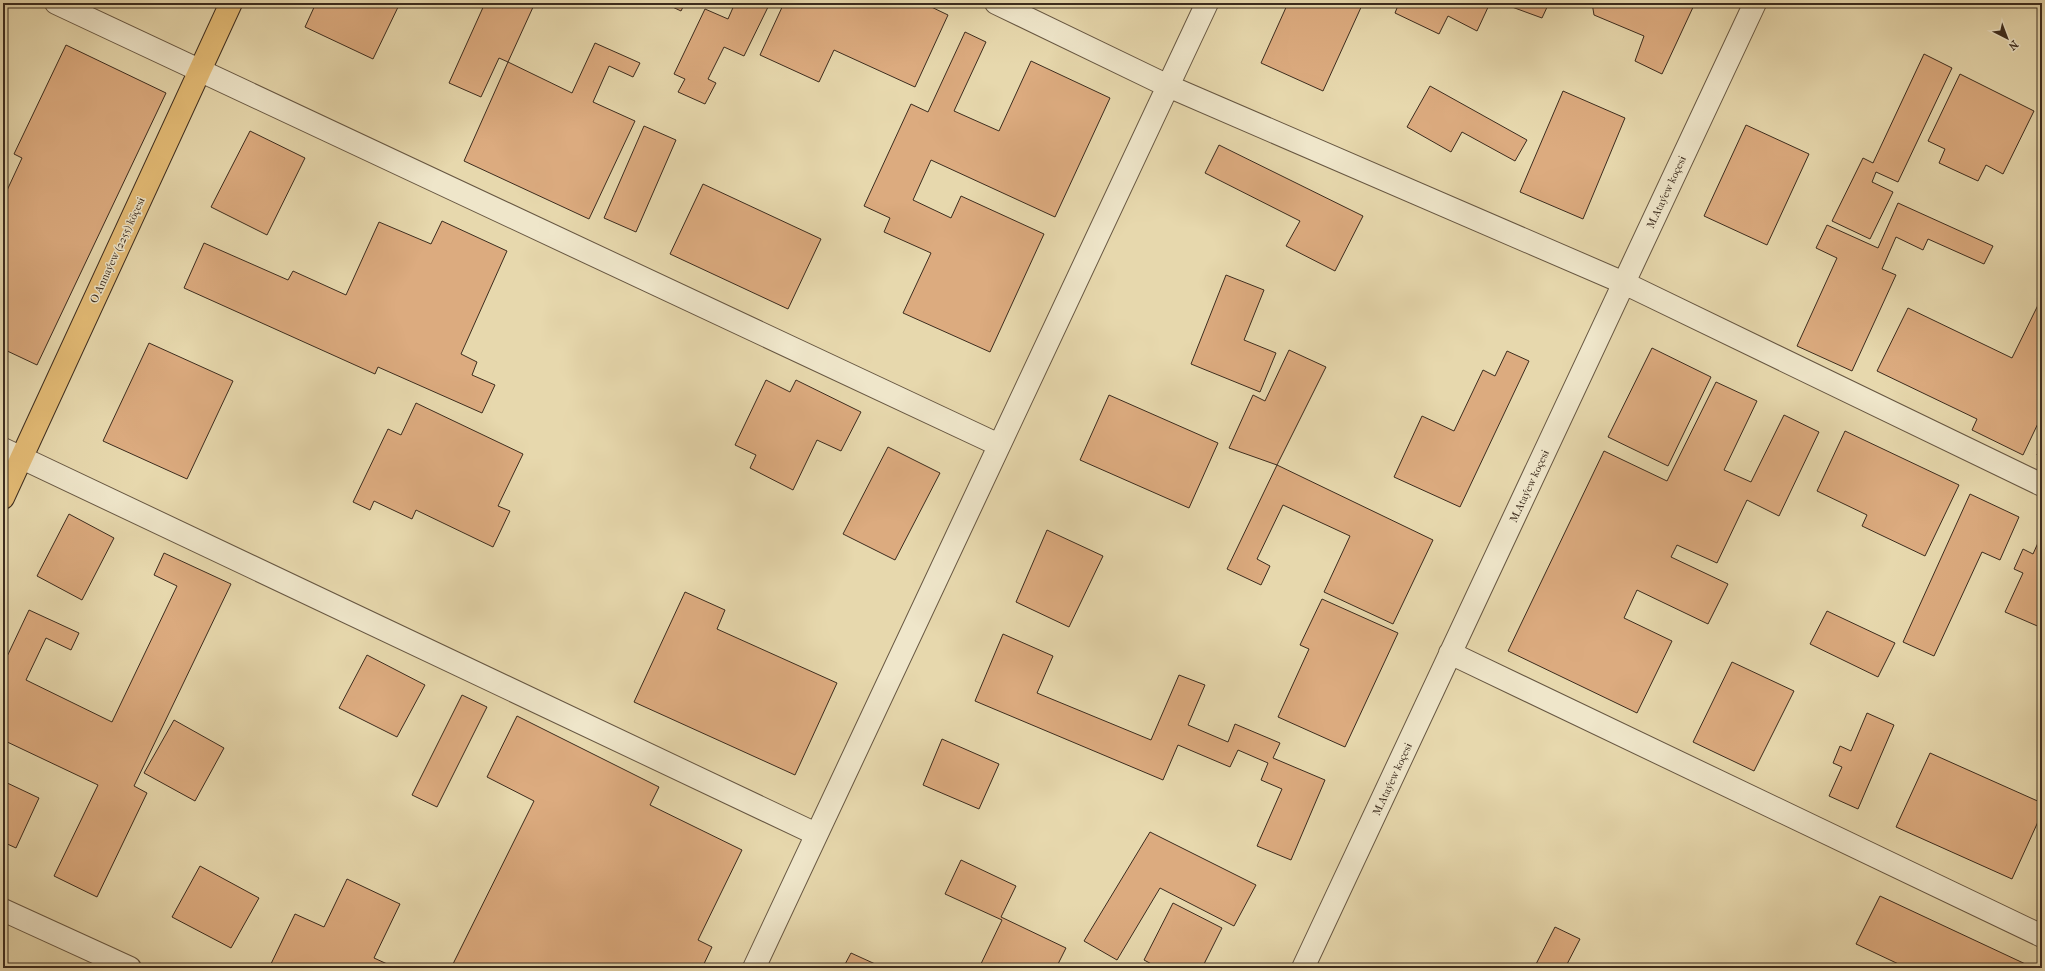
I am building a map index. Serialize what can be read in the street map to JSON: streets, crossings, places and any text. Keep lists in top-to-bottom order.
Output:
{
  "streets": {
    "main road": ["O Annaýew (2255) köçesi"],
    "street": ["M.Ataýew koçesi"]
  },
  "north": "bottom right"
}
